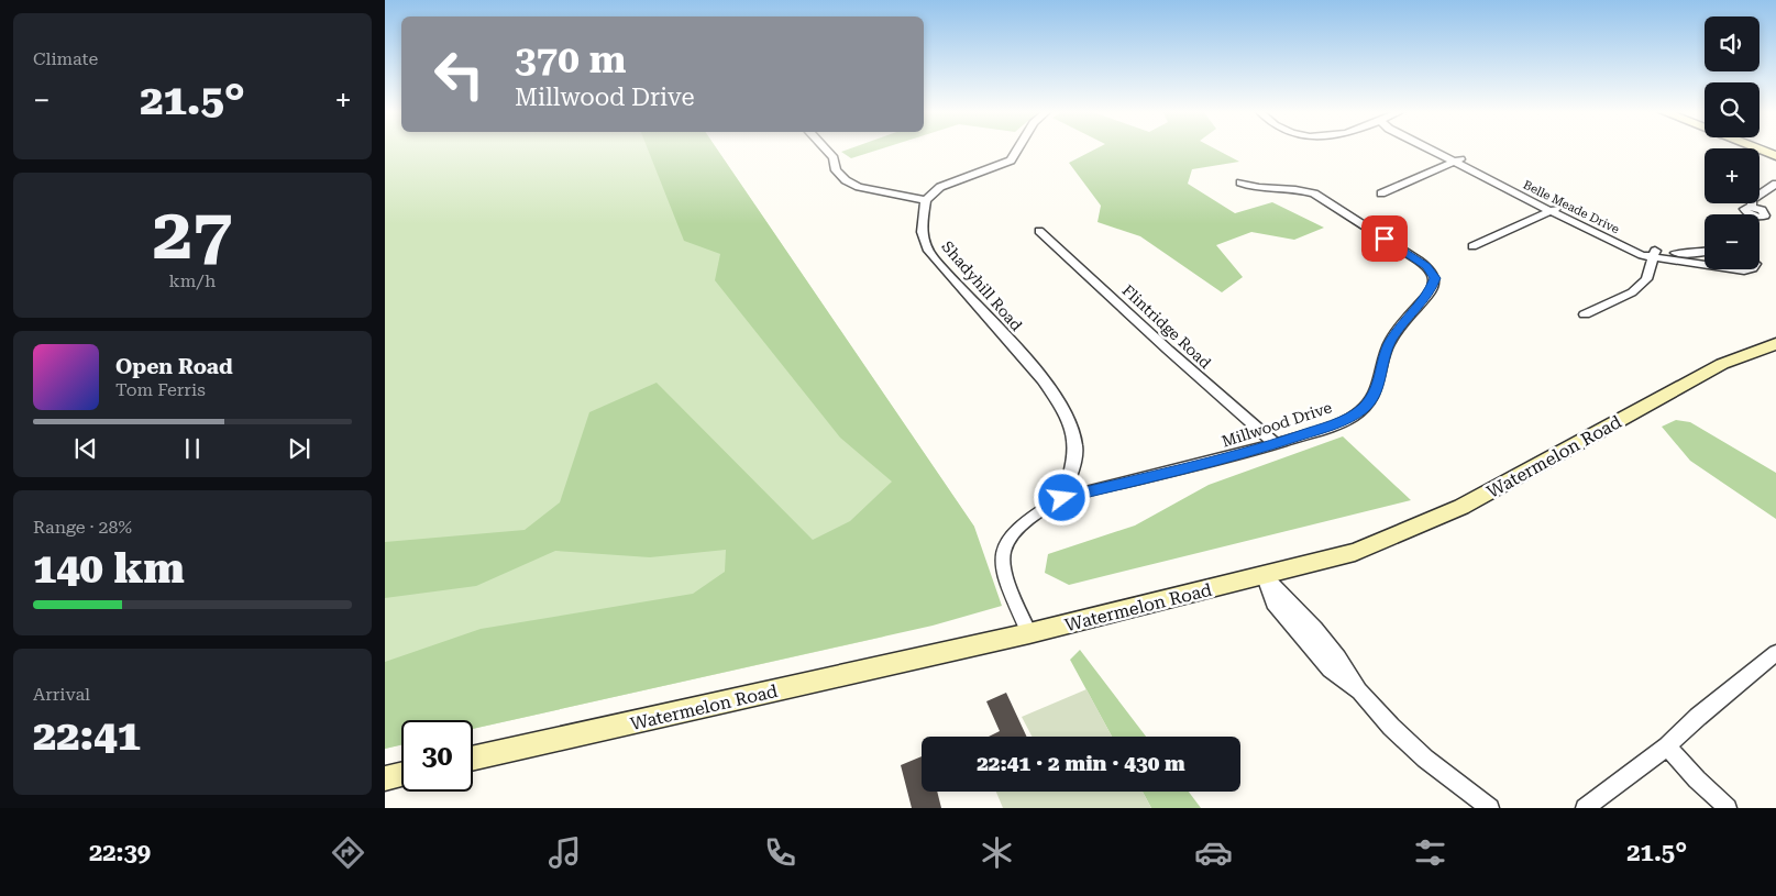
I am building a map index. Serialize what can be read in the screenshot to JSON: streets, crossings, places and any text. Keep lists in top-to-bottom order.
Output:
{
  "streets": {
    "main road": ["Watermelon Road"],
    "street": [
      "Belle Meade Drive",
      "Shadyhill Road",
      "Flintridge Road",
      "Millwood Drive"
    ]
  },
  "crossings": [
    ["Shadyhill Road", "Millwood Drive"],
    ["Flintridge Road", "Millwood Drive"],
    ["Millwood Drive", "Watermelon Road"]
  ],
  "page": {
    "tile": [
      "Climate",
      ["27", "km/h"],
      ["Range · 28%", "140 km"],
      ["Arrival", "22:41"]
    ],
    "map_buttons": ["+", "−"],
    "turn": ["370 m", "Millwood Drive"],
    "heat": ["−", "21.5°", "+"],
    "song": ["Open Road", "Tom Ferris"],
    "limit": "30",
    "trip": "22:41 · 2 min · 430 m",
    "tabs": ["22:39", "21.5°"]
  }
}
